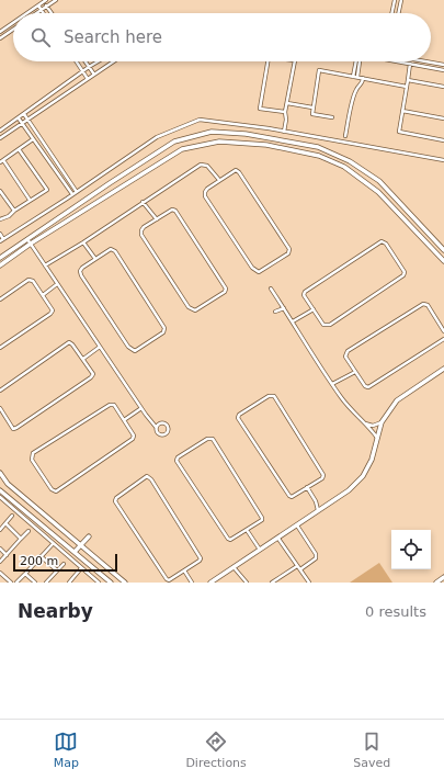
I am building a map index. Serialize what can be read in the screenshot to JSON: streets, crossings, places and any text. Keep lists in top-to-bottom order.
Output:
{
  "scale_bar": "200 m",
  "page": {
    "search": "Search here",
    "scale": "200 m",
    "heading": ["Nearby", "0 results"],
    "nav": ["Map", "Directions", "Saved"]
  }
}
